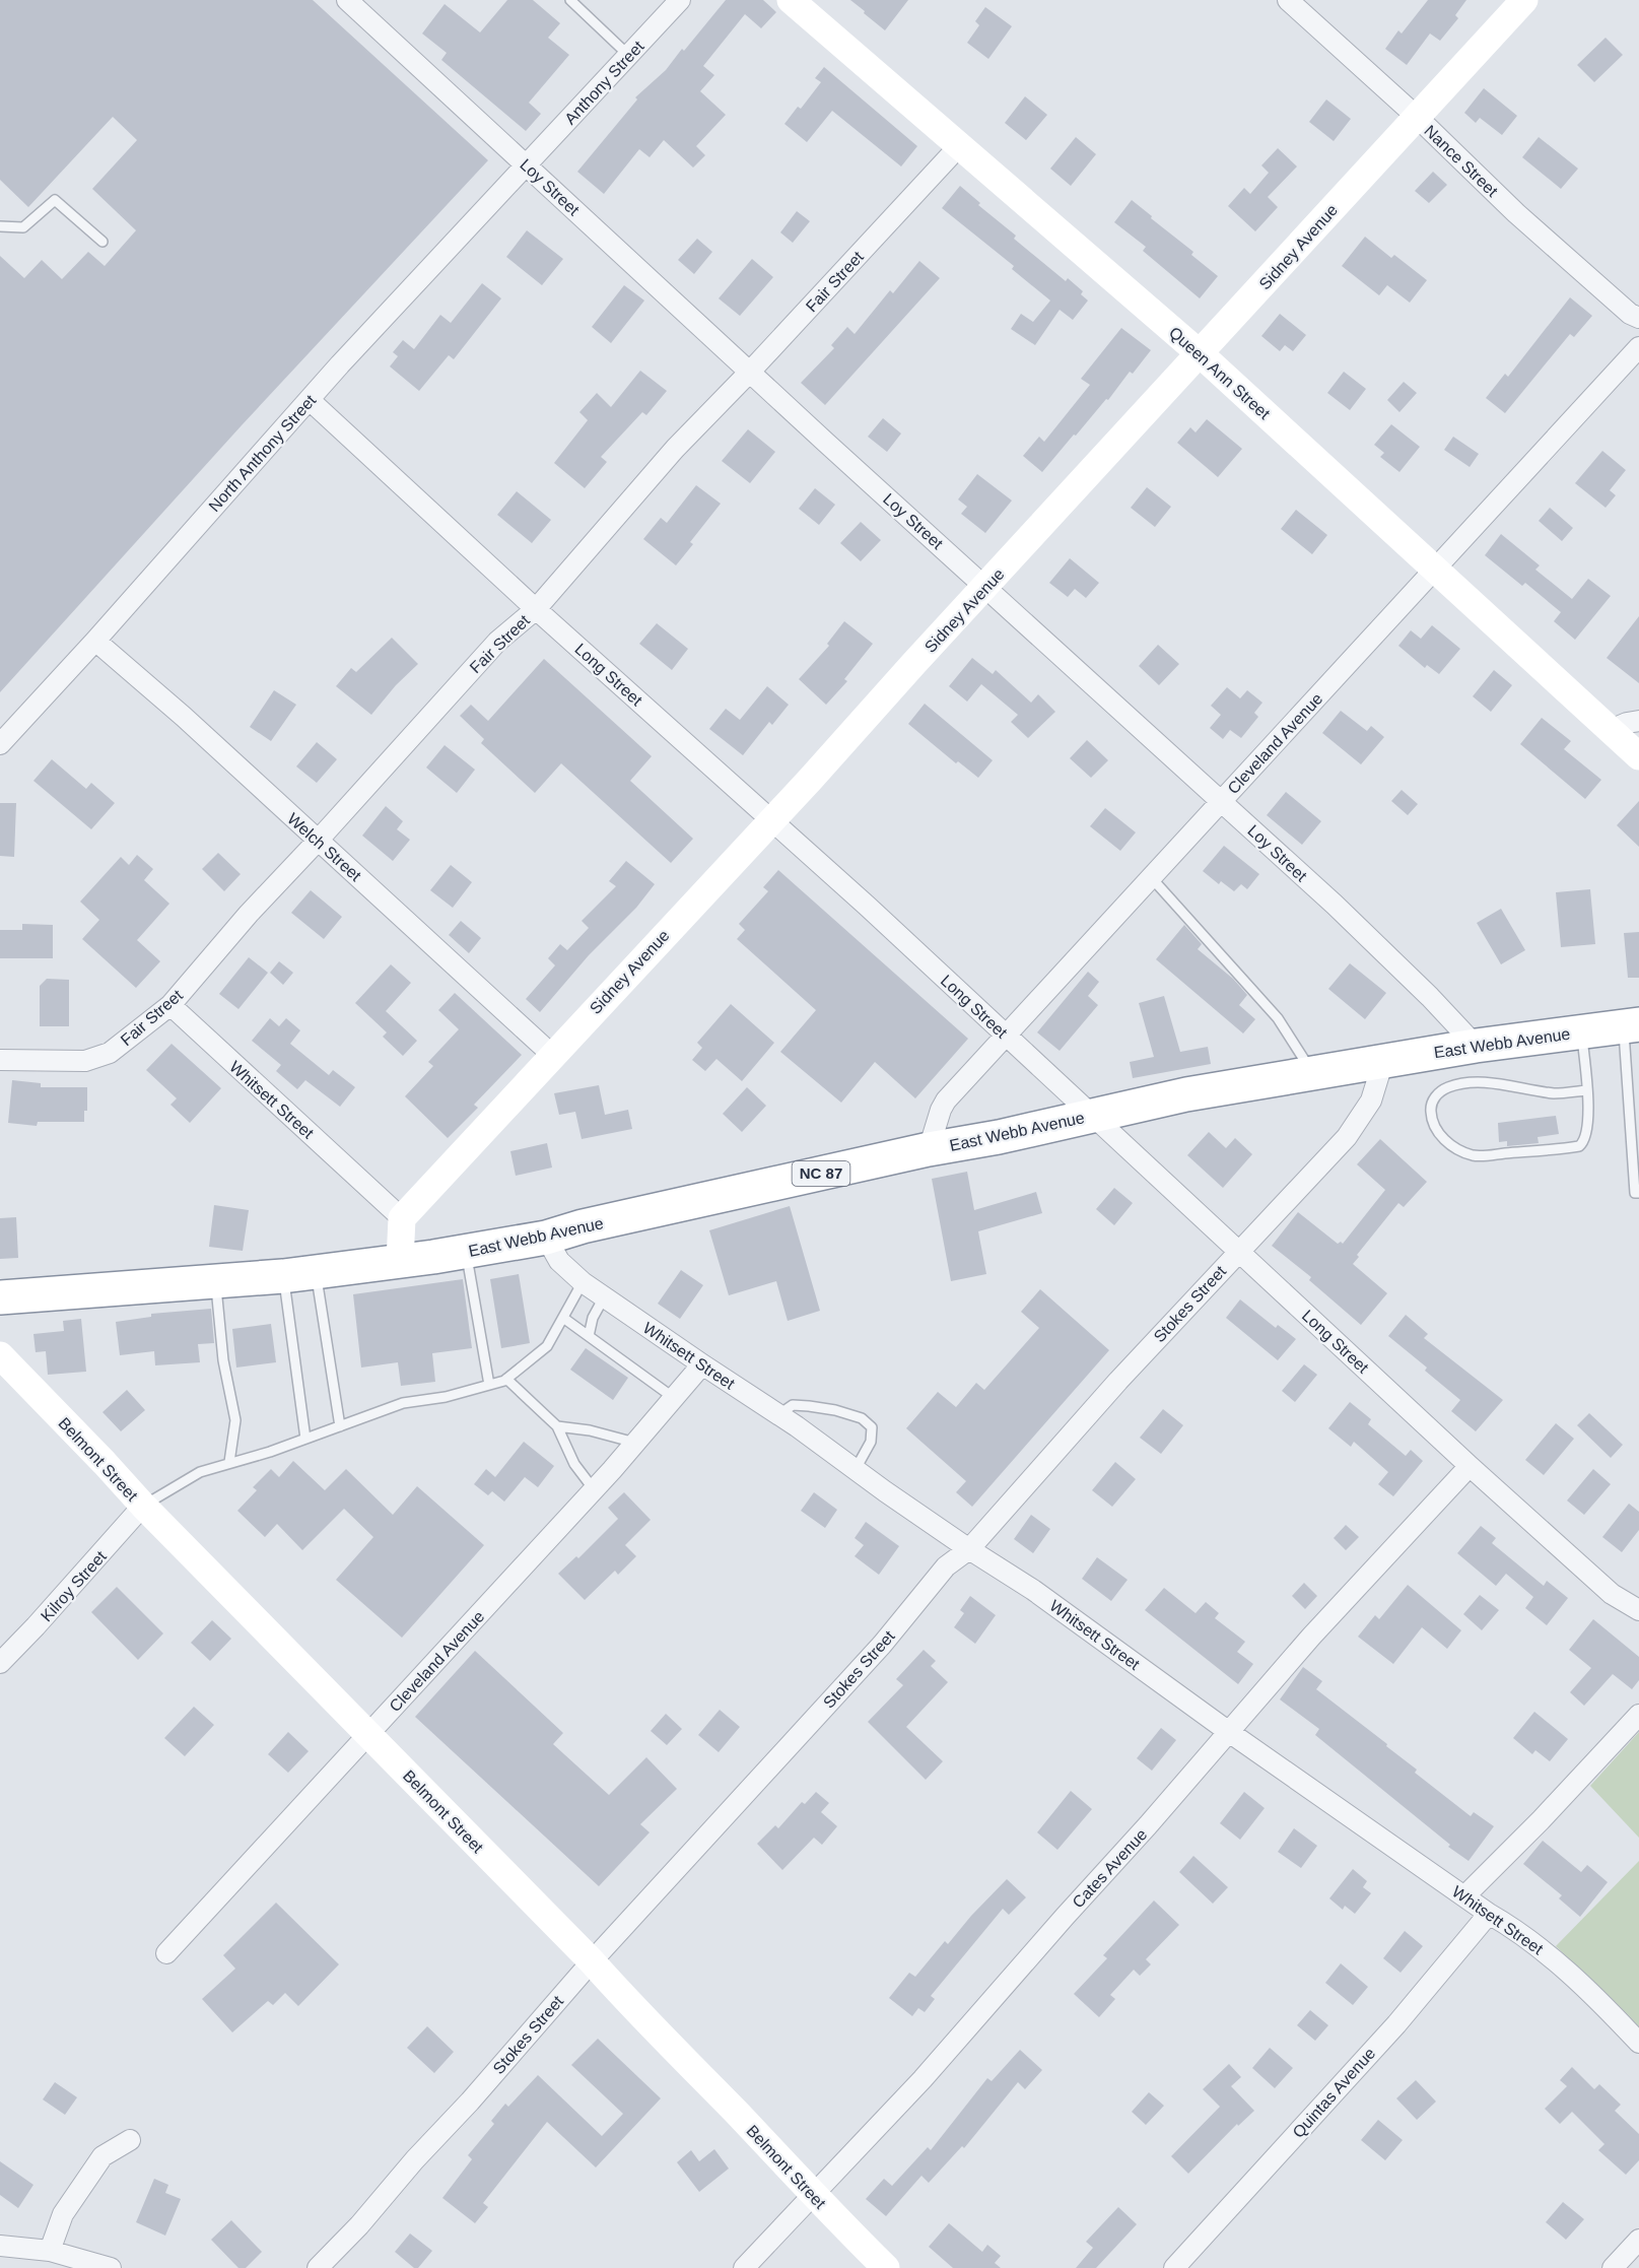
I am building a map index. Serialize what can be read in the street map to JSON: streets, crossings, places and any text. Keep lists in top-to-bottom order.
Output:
{
  "streets": {
    "highway": ["East Webb Avenue", "NC 87"],
    "street": [
      "Anthony Street",
      "Nance Street",
      "Loy Street",
      "Sidney Avenue",
      "Fair Street",
      "Queen Ann Street",
      "North Anthony Street",
      "Long Street",
      "Cleveland Avenue",
      "Welch Street",
      "Whitsett Street",
      "Stokes Street",
      "Belmont Street",
      "Kilroy Street",
      "Cates Avenue",
      "Quintas Avenue"
    ]
  },
  "crossings": [
    ["Anthony Street", "Loy Street"],
    ["Anthony Street", "North Anthony Street"],
    ["Nance Street", "Sidney Avenue"],
    ["Loy Street", "Sidney Avenue"],
    ["Loy Street", "Fair Street"],
    ["Loy Street", "North Anthony Street"],
    ["Loy Street", "Cleveland Avenue"],
    ["Loy Street", "East Webb Avenue"],
    ["Sidney Avenue", "Queen Ann Street"],
    ["Sidney Avenue", "Long Street"],
    ["Sidney Avenue", "Welch Street"],
    ["Sidney Avenue", "Whitsett Street"],
    ["Fair Street", "Queen Ann Street"],
    ["Fair Street", "Long Street"],
    ["Fair Street", "Welch Street"],
    ["Fair Street", "Whitsett Street"],
    ["Queen Ann Street", "Cleveland Avenue"],
    ["North Anthony Street", "Long Street"],
    ["North Anthony Street", "Welch Street"],
    ["Long Street", "Cleveland Avenue"],
    ["Long Street", "East Webb Avenue"],
    ["Long Street", "Stokes Street"],
    ["Long Street", "Cates Avenue"],
    ["Cleveland Avenue", "East Webb Avenue"],
    ["Cleveland Avenue", "Whitsett Street"],
    ["Cleveland Avenue", "Belmont Street"],
    ["East Webb Avenue", "Whitsett Street"],
    ["East Webb Avenue", "Stokes Street"],
    ["Whitsett Street", "Stokes Street"],
    ["Whitsett Street", "Cates Avenue"],
    ["Whitsett Street", "Quintas Avenue"],
    ["Stokes Street", "Belmont Street"],
    ["Belmont Street", "Kilroy Street"],
    ["Belmont Street", "Cates Avenue"]
  ]
}
